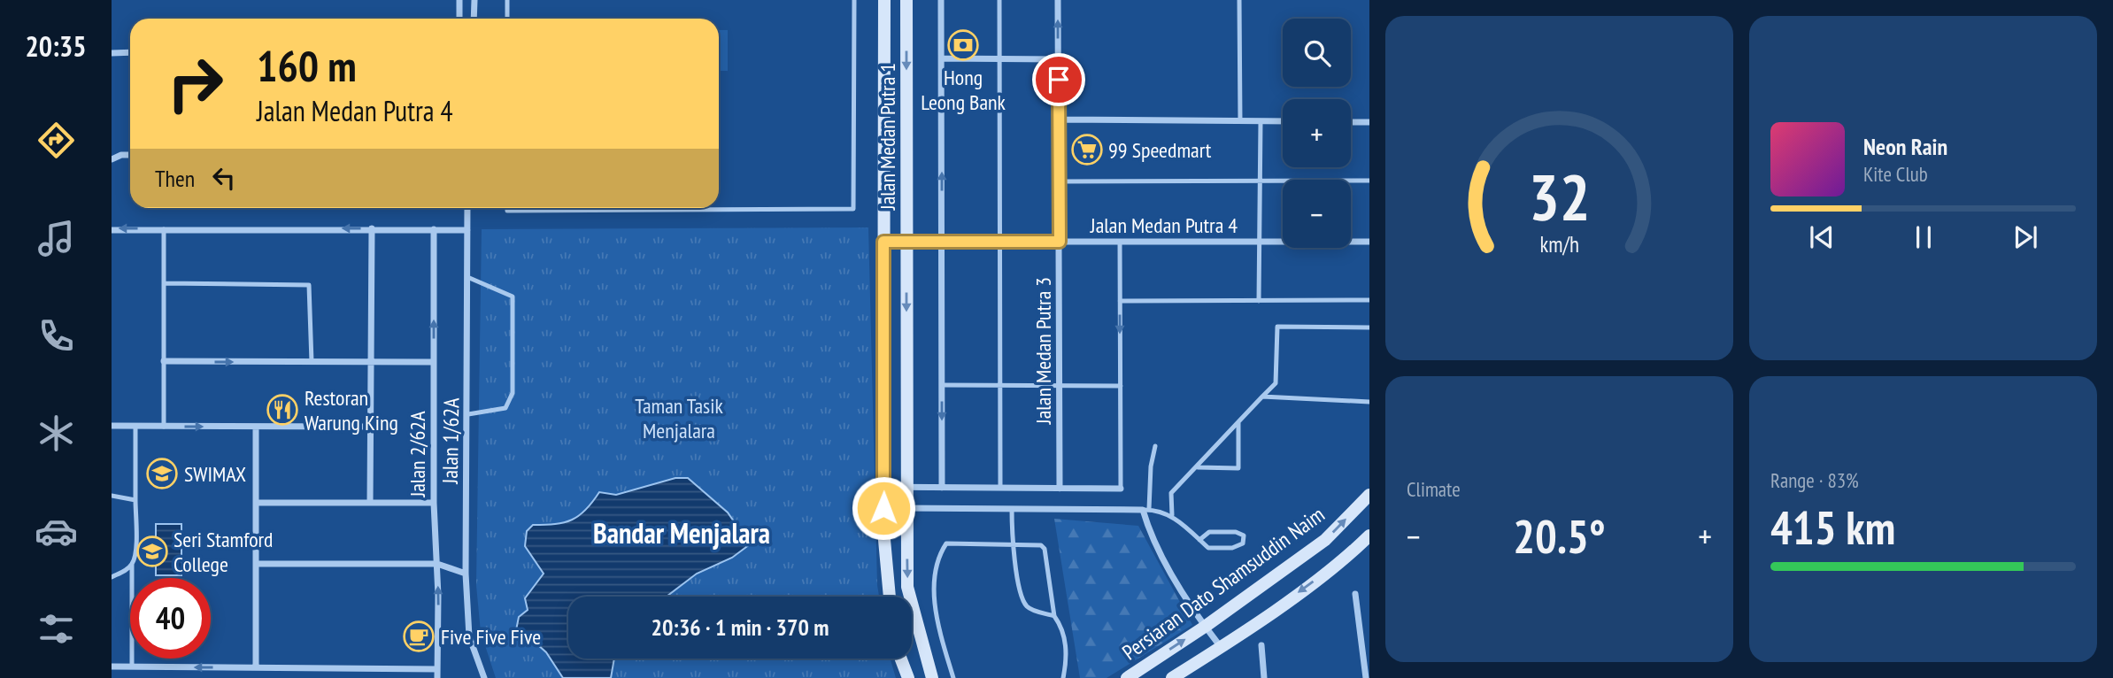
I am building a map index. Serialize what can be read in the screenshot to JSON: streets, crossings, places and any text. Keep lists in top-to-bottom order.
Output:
{
  "streets": {
    "street": [
      "Jalan Medan Putra 1",
      "Jalan Medan Putra 4",
      "Jalan Medan Putra 3",
      "Jalan 1/62A",
      "Jalan 2/62A",
      "Persiaran Dato Shamsuddin Naim"
    ]
  },
  "crossings": [
    ["Jalan Medan Putra 1", "Jalan Medan Putra 4"],
    ["Jalan Medan Putra 4", "Jalan Medan Putra 3"]
  ],
  "one_way": ["Jalan 2/62A"],
  "districts": ["Bandar Menjalara"],
  "parks": ["Taman Tasik Menjalara"],
  "places": {
    "bank": ["Hong Leong Bank"],
    "supermarket": ["99 Speedmart"],
    "restaurant": ["Restoran Warung King"],
    "school or university": ["SWIMAX", "Seri Stamford College"],
    "cafe": ["Five Five Five"]
  },
  "page": {
    "tabs": "20:35",
    "map_buttons": ["+", "−"],
    "turn": ["160 m", "Jalan Medan Putra 4"],
    "song": ["Neon Rain", "Kite Club"],
    "then": "Then",
    "tile": [
      "Climate",
      ["Range · 83%", "415 km"]
    ],
    "heat": ["−", "20.5°", "+"],
    "limit": "40",
    "trip": "20:36 · 1 min · 370 m",
    "gauge": ["32", "km/h"]
  }
}
